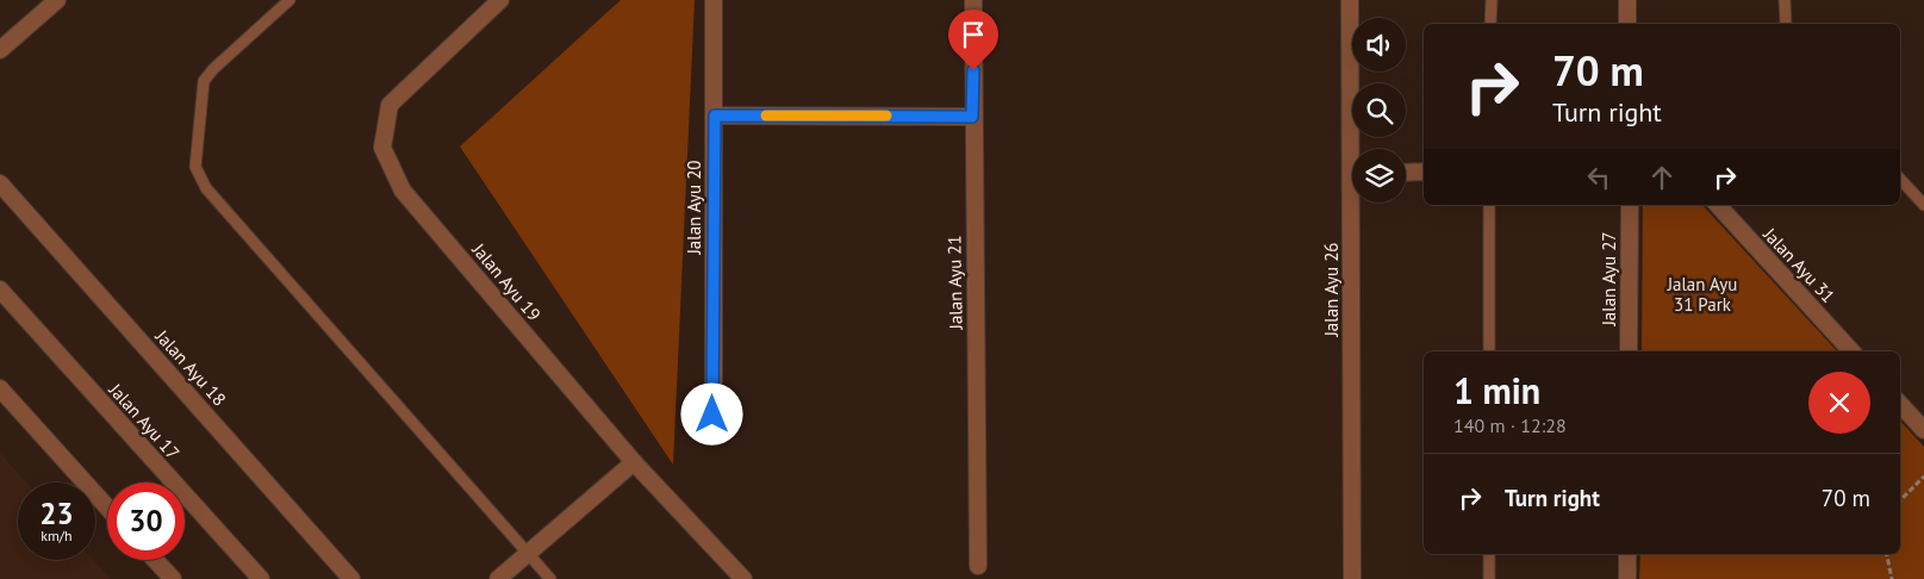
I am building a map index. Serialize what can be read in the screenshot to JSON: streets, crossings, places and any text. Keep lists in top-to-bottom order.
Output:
{
  "streets": {
    "street": [
      "Jalan Ayu 20",
      "Jalan Ayu 31",
      "Jalan Ayu 27",
      "Jalan Ayu 19",
      "Jalan Ayu 21",
      "Jalan Ayu 26",
      "Jalan Ayu 18",
      "Jalan Ayu 17"
    ]
  },
  "parks": ["Jalan Ayu 31 Park"],
  "page": {
    "turn": ["70 m", "Turn right"],
    "heading": ["1 min", "140 m · 12:28"],
    "list": [
      {
        "name": "Turn right",
        "value": "70 m"
      }
    ],
    "speed": "23 km/h",
    "limit": "30"
  }
}
